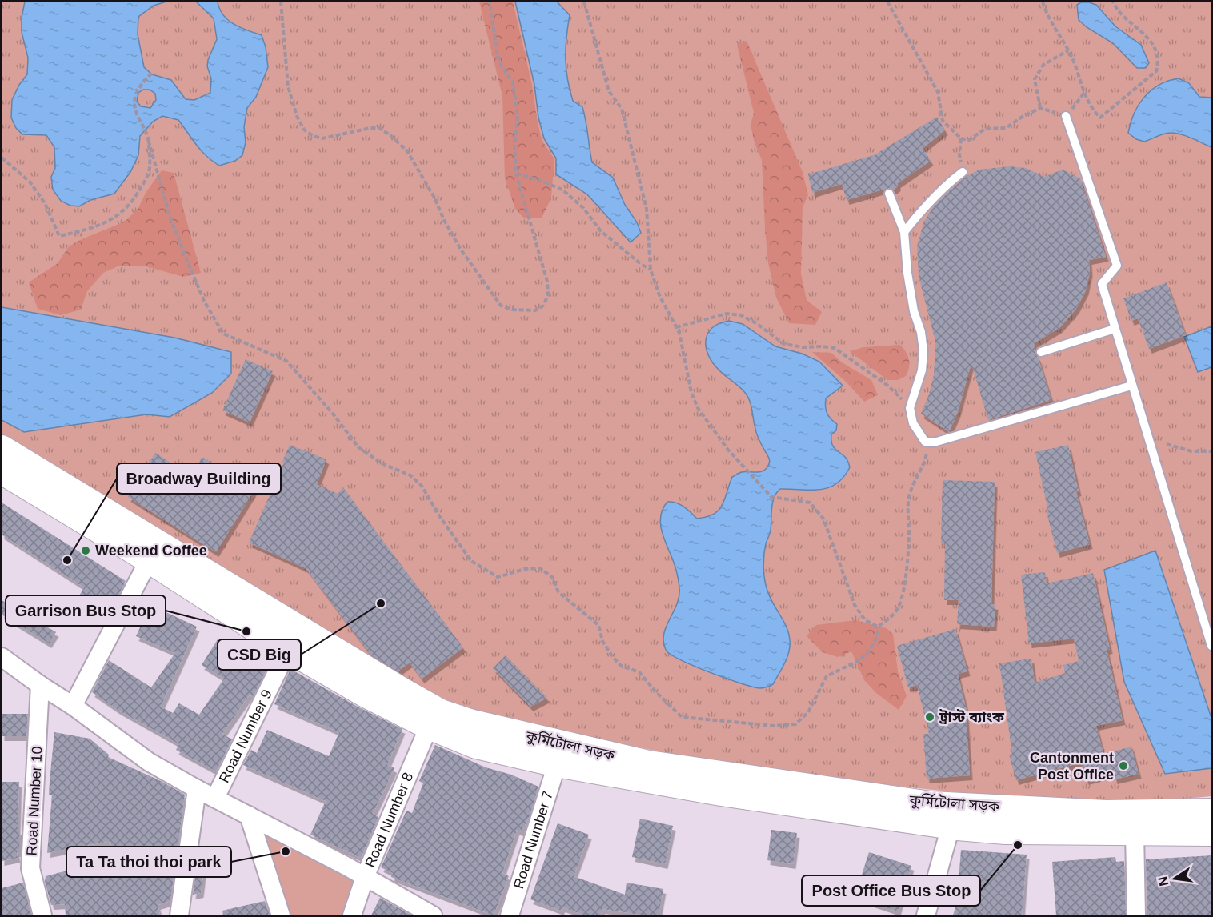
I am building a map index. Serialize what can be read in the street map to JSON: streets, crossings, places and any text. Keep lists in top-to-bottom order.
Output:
{
  "streets": {
    "main road": ["কুর্মিটোলা সড়ক"],
    "street": [
      "Road Number 9",
      "Road Number 10",
      "Road Number 8",
      "Road Number 7"
    ]
  },
  "crossings": [
    ["Road Number 9", "কুর্মিটোলা সড়ক"],
    ["কুর্মিটোলা সড়ক", "Road Number 8"],
    ["কুর্মিটোলা সড়ক", "Road Number 7"]
  ],
  "places": [
    "Weekend Coffee",
    "Broadway Building",
    "CSD Big",
    "Garrison Bus Stop",
    "ট্রাস্ট ব্যাংক",
    "Cantonment Post Office",
    "Post Office Bus Stop",
    "Ta Ta thoi thoi park"
  ],
  "north": "left"
}
